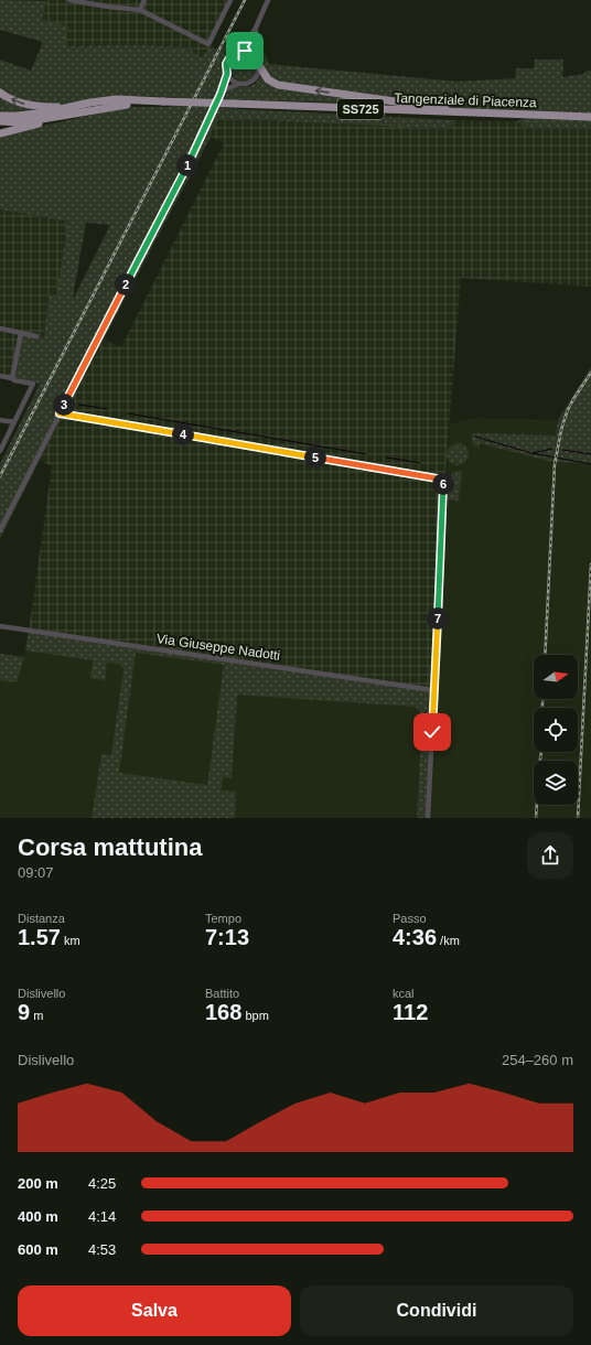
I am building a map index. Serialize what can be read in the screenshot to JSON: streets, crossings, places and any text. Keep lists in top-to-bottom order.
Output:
{
  "streets": {
    "highway": ["Tangenziale di Piacenza", "SS725"],
    "street": ["Via Giuseppe Nadotti"]
  },
  "north": "right",
  "page": {
    "pins": [
      "1",
      "2",
      "3",
      "4",
      "5",
      "6",
      "7"
    ],
    "heading": ["Corsa mattutina", "09:07"],
    "stats": [
      ["Distanza", "1.57 km"],
      ["Tempo", "7:13"],
      ["Passo", "4:36 /km"],
      ["Dislivello", "9 m"],
      ["Battito", "168 bpm"],
      ["kcal", "112"]
    ],
    "chart": ["Dislivello", "254–260 m"],
    "list": [
      {
        "name": "200 m",
        "note": "4:25"
      },
      {
        "name": "400 m",
        "note": "4:14"
      },
      {
        "name": "600 m",
        "note": "4:53"
      }
    ],
    "buttons": ["Salva", "Condividi"]
  }
}
